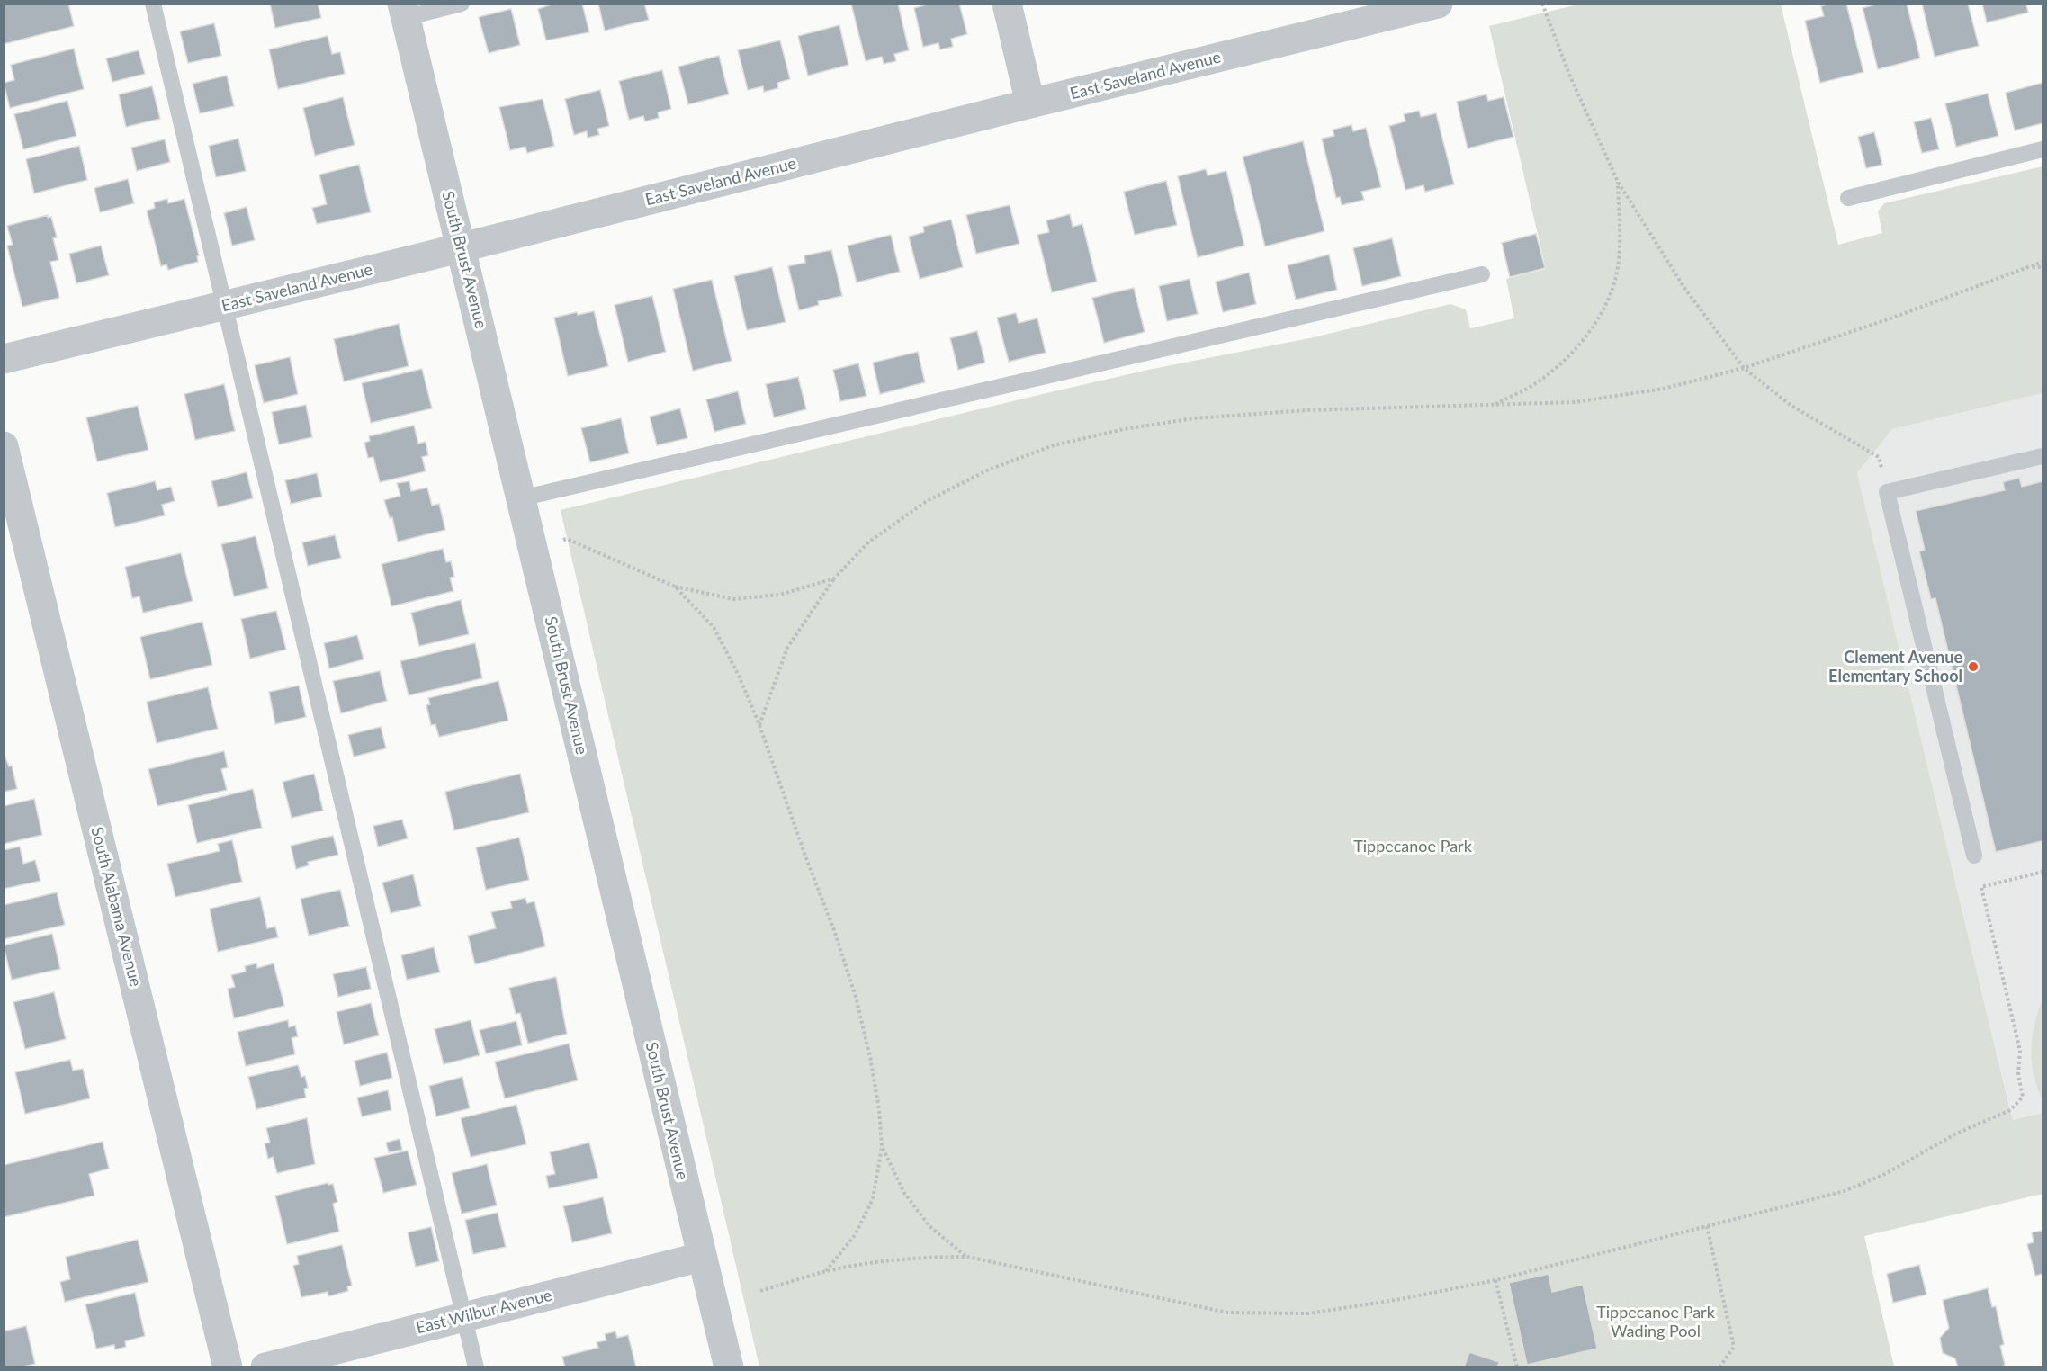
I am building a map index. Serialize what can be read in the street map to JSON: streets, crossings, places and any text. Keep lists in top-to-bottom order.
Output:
{
  "streets": {
    "street": [
      "East Saveland Avenue",
      "South Brust Avenue",
      "South Alabama Avenue",
      "East Wilbur Avenue"
    ]
  },
  "crossings": [
    ["East Saveland Avenue", "South Brust Avenue"],
    ["South Brust Avenue", "East Wilbur Avenue"]
  ],
  "parks": ["Tippecanoe Park", "Tippecanoe Park Wading Pool"],
  "places": ["Clement Avenue Elementary School"]
}
